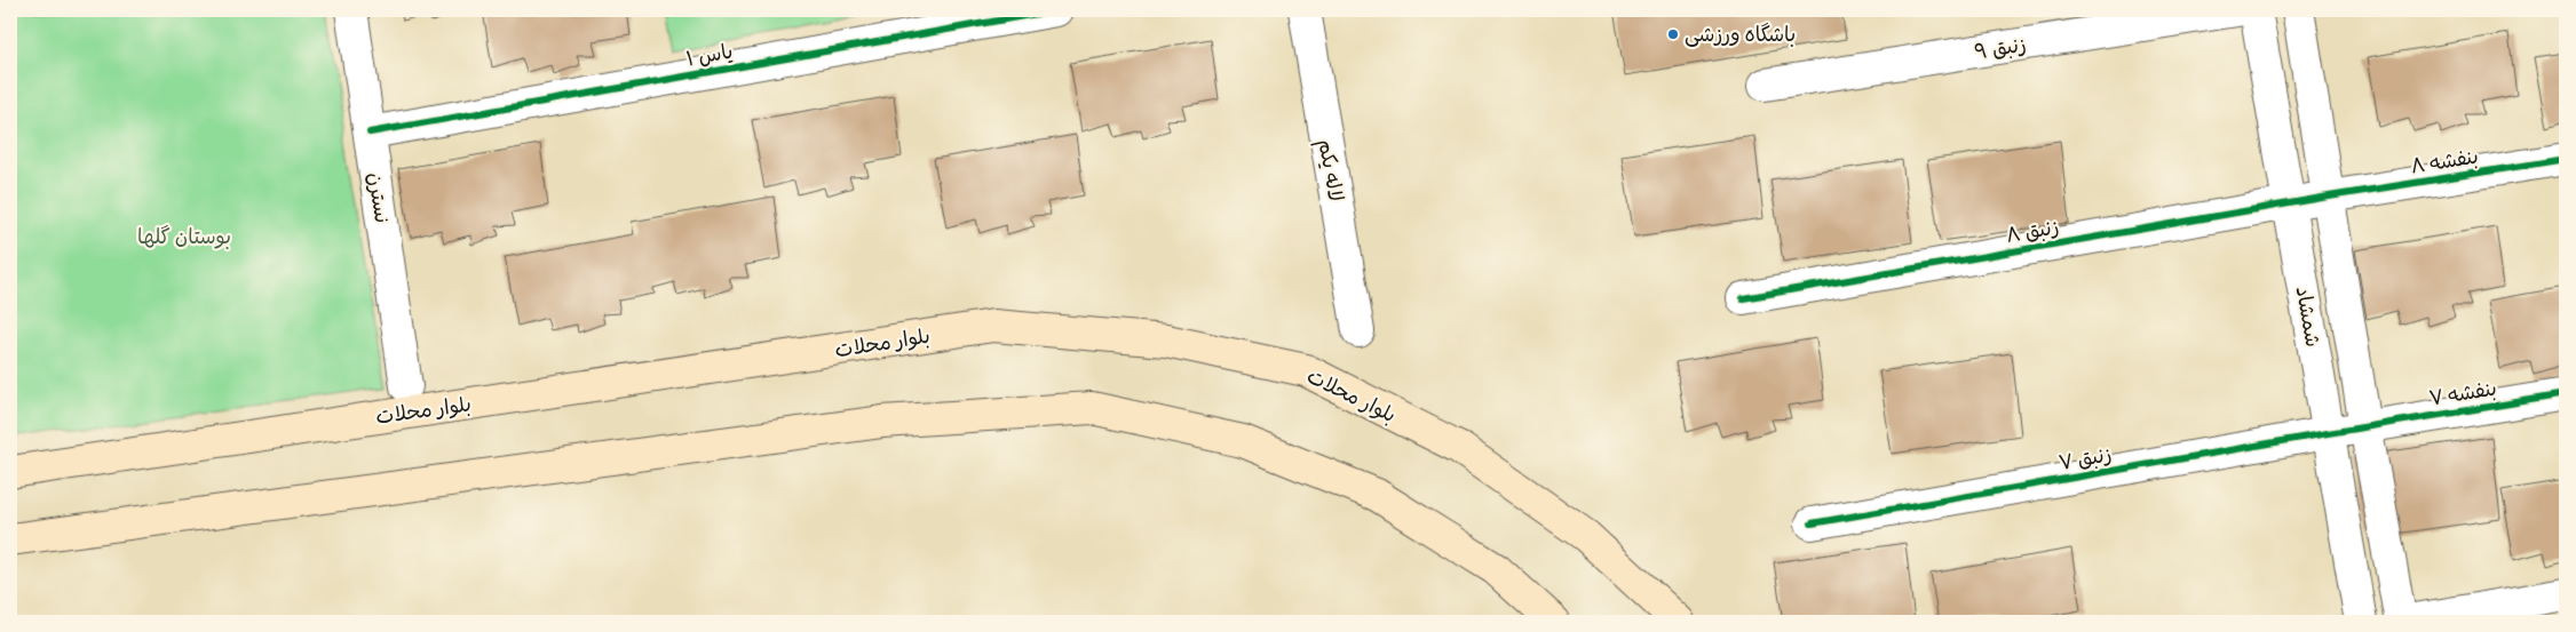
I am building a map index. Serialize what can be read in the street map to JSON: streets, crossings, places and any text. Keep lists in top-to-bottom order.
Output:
{
  "streets": {
    "main road": ["بلوار محلات"],
    "street": [
      "زنبق ۹",
      "یاس ۱",
      "بنفشه ۸",
      "لاله یکم",
      "نسترن",
      "زنبق ۸",
      "شمشاد",
      "بنفشه ۷",
      "زنبق ۷"
    ]
  },
  "crossings": [
    ["یاس ۱", "نسترن"],
    ["بنفشه ۸", "زنبق ۸"],
    ["بنفشه ۸", "شمشاد"],
    ["زنبق ۸", "شمشاد"],
    ["شمشاد", "بنفشه ۷"],
    ["شمشاد", "زنبق ۷"],
    ["بنفشه ۷", "زنبق ۷"]
  ],
  "parks": ["بوستان گلها"],
  "places": ["باشگاه ورزشی"]
}
